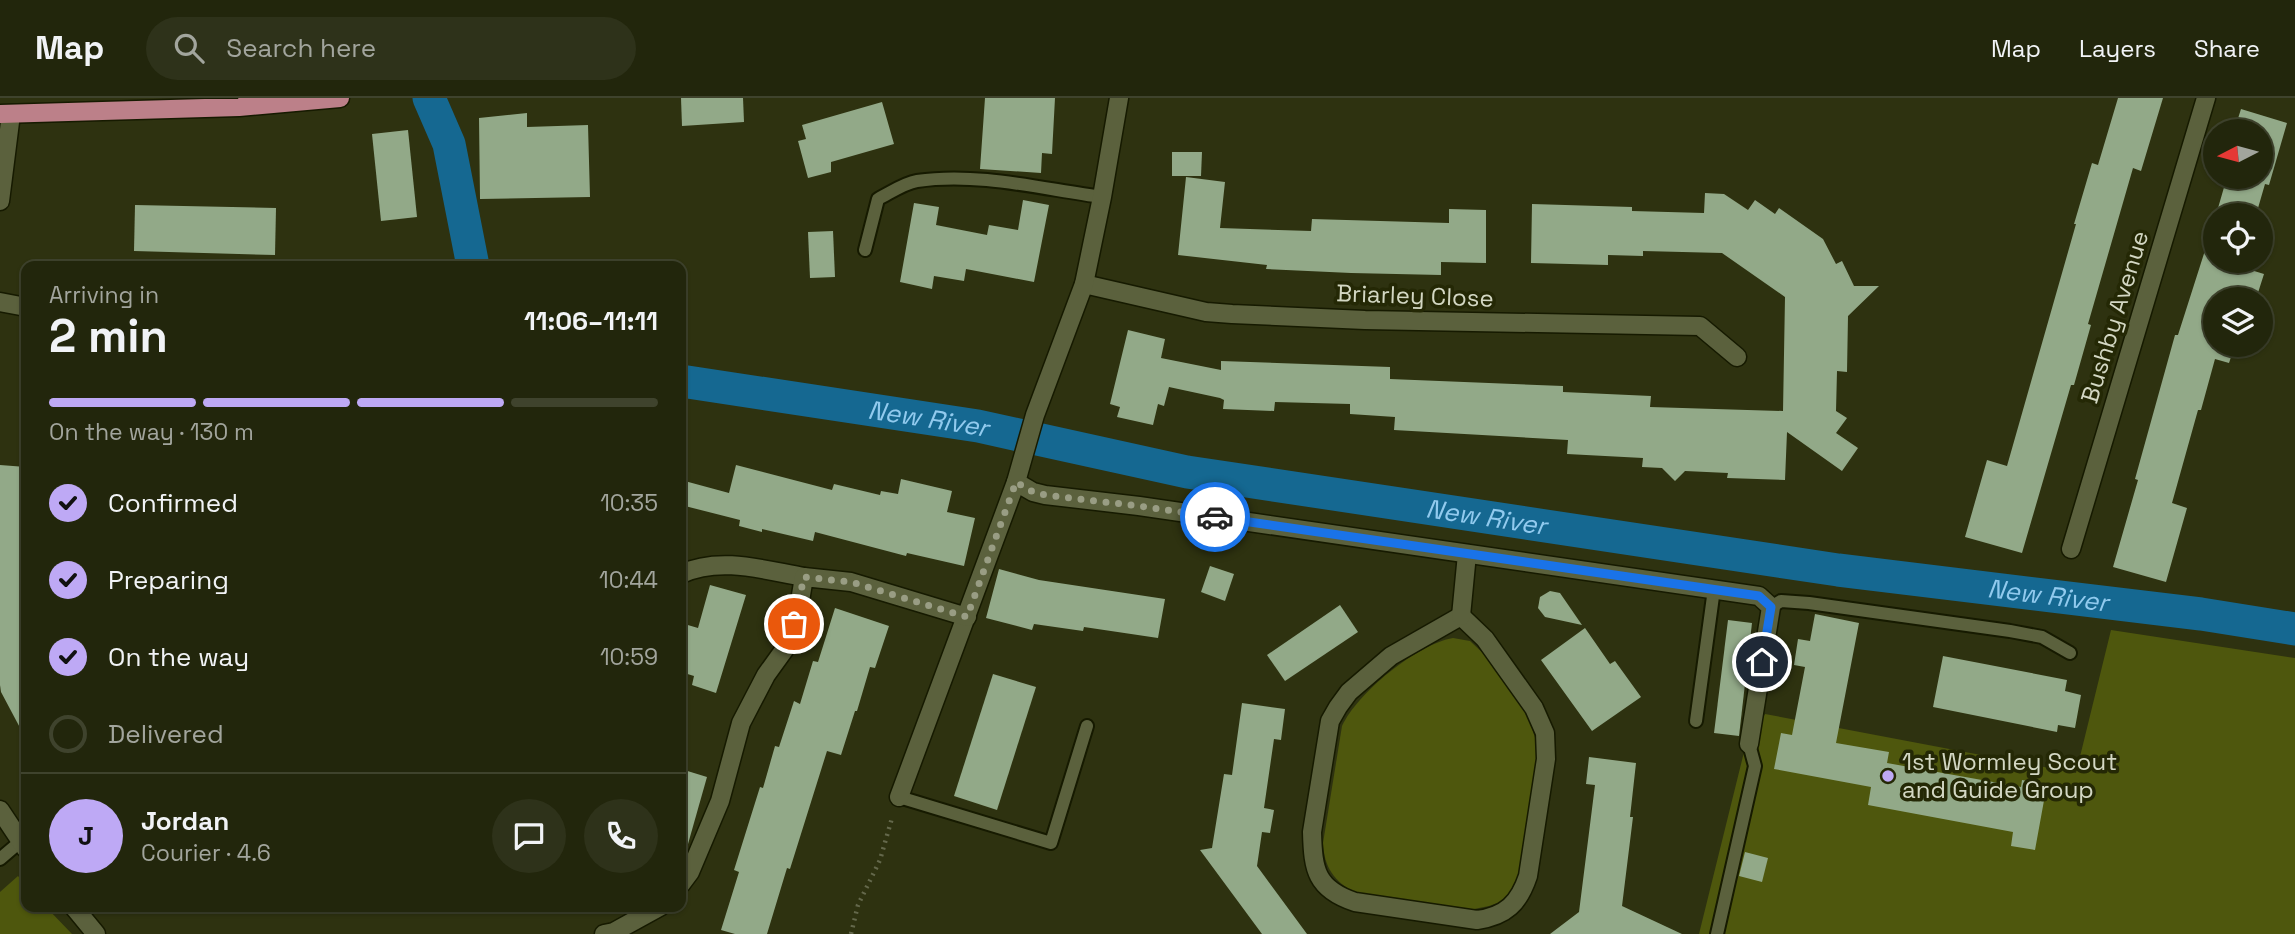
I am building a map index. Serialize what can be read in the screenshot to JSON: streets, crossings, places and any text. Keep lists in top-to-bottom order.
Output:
{
  "streets": {
    "street": ["Briarley Close", "Bushby Avenue"]
  },
  "water": ["New River"],
  "places": ["1st Wormley Scout and Guide Group"],
  "north": "left",
  "page": {
    "header": "Map",
    "search": "Search here",
    "nav": ["Map", "Layers", "Share"],
    "heading": ["2 min", "Arriving in", "11:06–11:11"],
    "panel": ["Jordan", "Courier · 4.6"],
    "bar": "On the way · 130 m",
    "list": [
      ["Confirmed", "10:35"],
      ["Preparing", "10:44"],
      ["On the way", "10:59"],
      "Delivered"
    ],
    "round": "J"
  }
}
